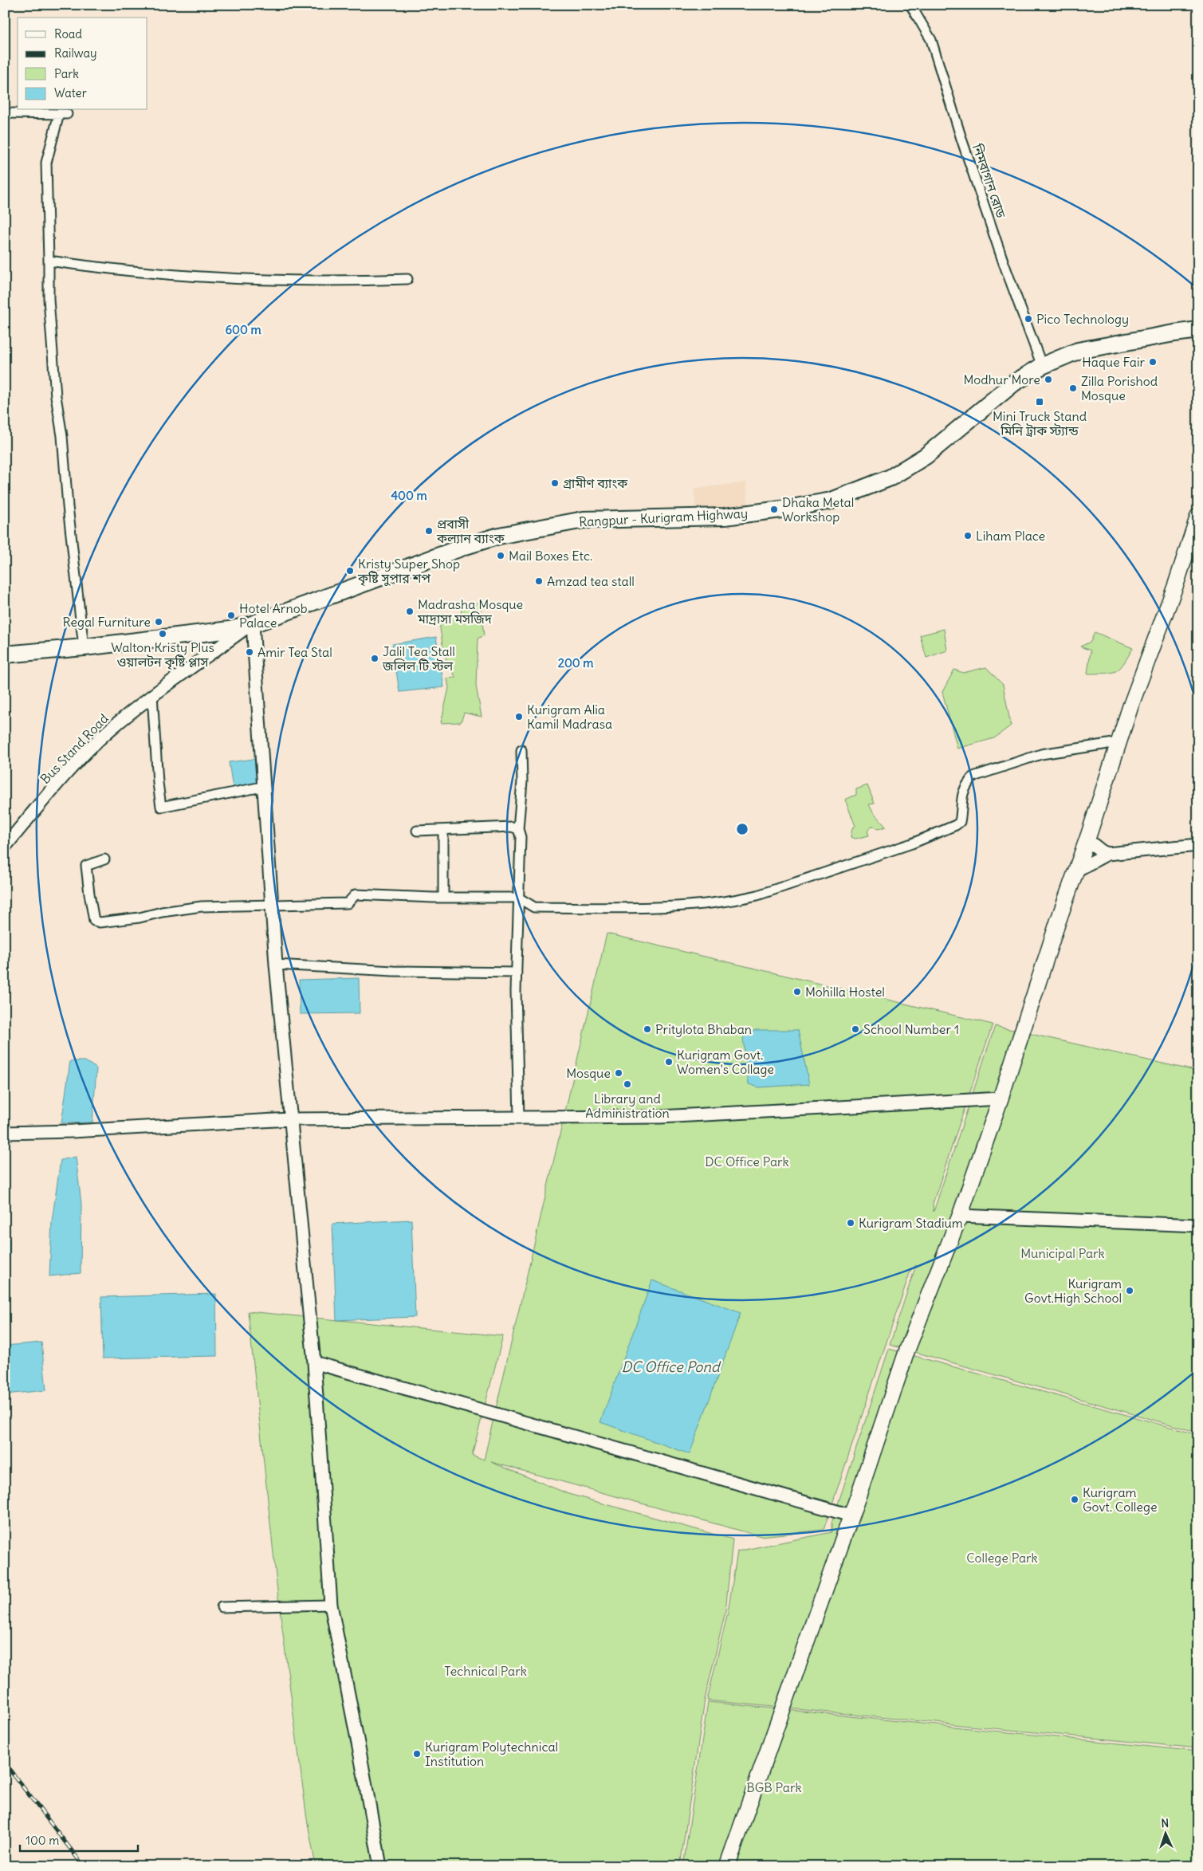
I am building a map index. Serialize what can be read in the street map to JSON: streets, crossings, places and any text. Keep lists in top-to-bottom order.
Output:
{
  "streets": {
    "highway": ["Rangpur - Kurigram Highway"],
    "street": ["নিমবাগান রোড", "Bus Stand Road"]
  },
  "crossings": [
    ["নিমবাগান রোড", "Rangpur - Kurigram Highway"],
    ["Rangpur - Kurigram Highway", "Bus Stand Road"]
  ],
  "water": ["DC Office Pond"],
  "parks": [
    "DC Office Park",
    "Municipal Park",
    "College Park",
    "Technical Park",
    "BGB Park"
  ],
  "places": {
    "other": [
      "Pico Technology",
      "Haque Fair",
      "Modhur More",
      "Zilla Porishod Mosque",
      "গ্রামীণ ব্যাংক",
      "Dhaka Metal Workshop",
      "প্রবাসী কল্যান ব্যাংক",
      "Liham Place",
      "Mail Boxes Etc.",
      "Kristy Super Shop কৃষ্টি সুপার শপ",
      "Amzad tea stall",
      "Madrasha Mosque মাদ্রাসা মসজিদ",
      "Hotel Arnob Palace",
      "Regal Furniture",
      "Walton Kristy Plus ওয়ালটন কৃষ্টি প্লাস",
      "Amir Tea Stal",
      "Jalil Tea Stall জলিল টি স্টল",
      "Kurigram Alia Kamil Madrasa",
      "Mohilla Hostel",
      "Pritylota Bhaban",
      "School Number 1",
      "Kurigram Govt. Women's Collage",
      "Mosque",
      "Library and Administration",
      "Kurigram Stadium",
      "Kurigram Govt.High School",
      "Kurigram Govt. College",
      "Kurigram Polytechnical Institution"
    ],
    "transit": ["Mini Truck Stand মিনি ট্রাক স্ট্যান্ড"]
  },
  "legend": [
    "Road",
    "Railway",
    "Park",
    "Water"
  ],
  "scale_bar": "100 m",
  "north": "top",
  "rings": ["600 m", "400 m", "200 m"]
}
